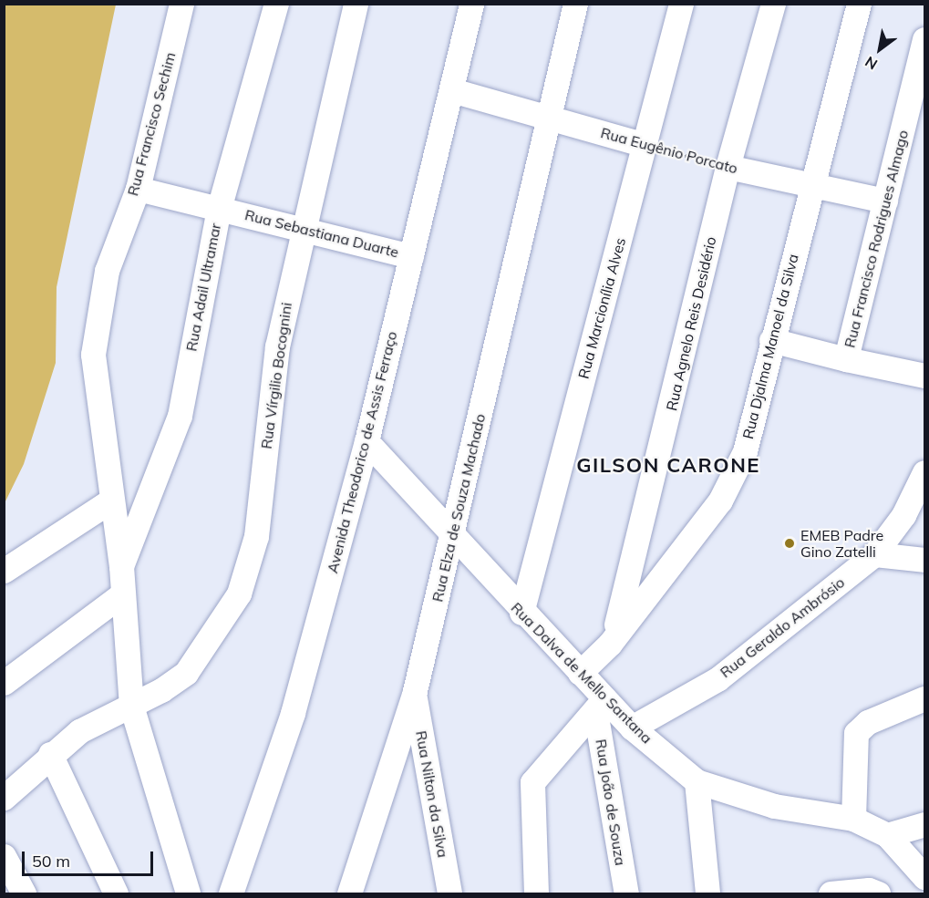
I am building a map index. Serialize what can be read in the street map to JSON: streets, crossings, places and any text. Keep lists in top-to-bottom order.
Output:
{
  "streets": {
    "street": [
      "Rua Francisco Sechim",
      "Rua Eugênio Porcato",
      "Rua Sebastiana Duarte",
      "Rua Francisco Rodrigues Almago",
      "Rua Adail Ultramar",
      "Rua Marcionília Alves",
      "Rua Agnelo Reis Desidério",
      "Rua Djalma Manoel da Silva",
      "Rua Vírgilio Bocognini",
      "Avenida Theodorico de Assis Ferraço",
      "Rua Elza de Souza Machado",
      "Rua Geraldo Ambrósio",
      "Rua Dalva de Mello Santana",
      "Rua Nilton da Silva",
      "Rua João de Souza"
    ]
  },
  "crossings": [
    ["Rua Francisco Sechim", "Rua Sebastiana Duarte"],
    ["Rua Francisco Sechim", "Rua Adail Ultramar"],
    ["Rua Eugênio Porcato", "Rua Francisco Rodrigues Almago"],
    ["Rua Eugênio Porcato", "Rua Marcionília Alves"],
    ["Rua Eugênio Porcato", "Rua Agnelo Reis Desidério"],
    ["Rua Eugênio Porcato", "Rua Djalma Manoel da Silva"],
    ["Rua Eugênio Porcato", "Avenida Theodorico de Assis Ferraço"],
    ["Rua Eugênio Porcato", "Rua Elza de Souza Machado"],
    ["Rua Sebastiana Duarte", "Rua Adail Ultramar"],
    ["Rua Sebastiana Duarte", "Rua Vírgilio Bocognini"],
    ["Rua Sebastiana Duarte", "Avenida Theodorico de Assis Ferraço"],
    ["Rua Marcionília Alves", "Rua Dalva de Mello Santana"],
    ["Rua Agnelo Reis Desidério", "Rua Djalma Manoel da Silva"],
    ["Rua Djalma Manoel da Silva", "Rua Dalva de Mello Santana"],
    ["Avenida Theodorico de Assis Ferraço", "Rua Dalva de Mello Santana"],
    ["Rua Elza de Souza Machado", "Rua Dalva de Mello Santana"],
    ["Rua Elza de Souza Machado", "Rua Nilton da Silva"],
    ["Rua Geraldo Ambrósio", "Rua Dalva de Mello Santana"],
    ["Rua Dalva de Mello Santana", "Rua João de Souza"]
  ],
  "districts": ["GILSON CARONE"],
  "places": ["EMEB Padre Gino Zatelli"],
  "scale_bar": "50 m",
  "north": "bottom left"
}
